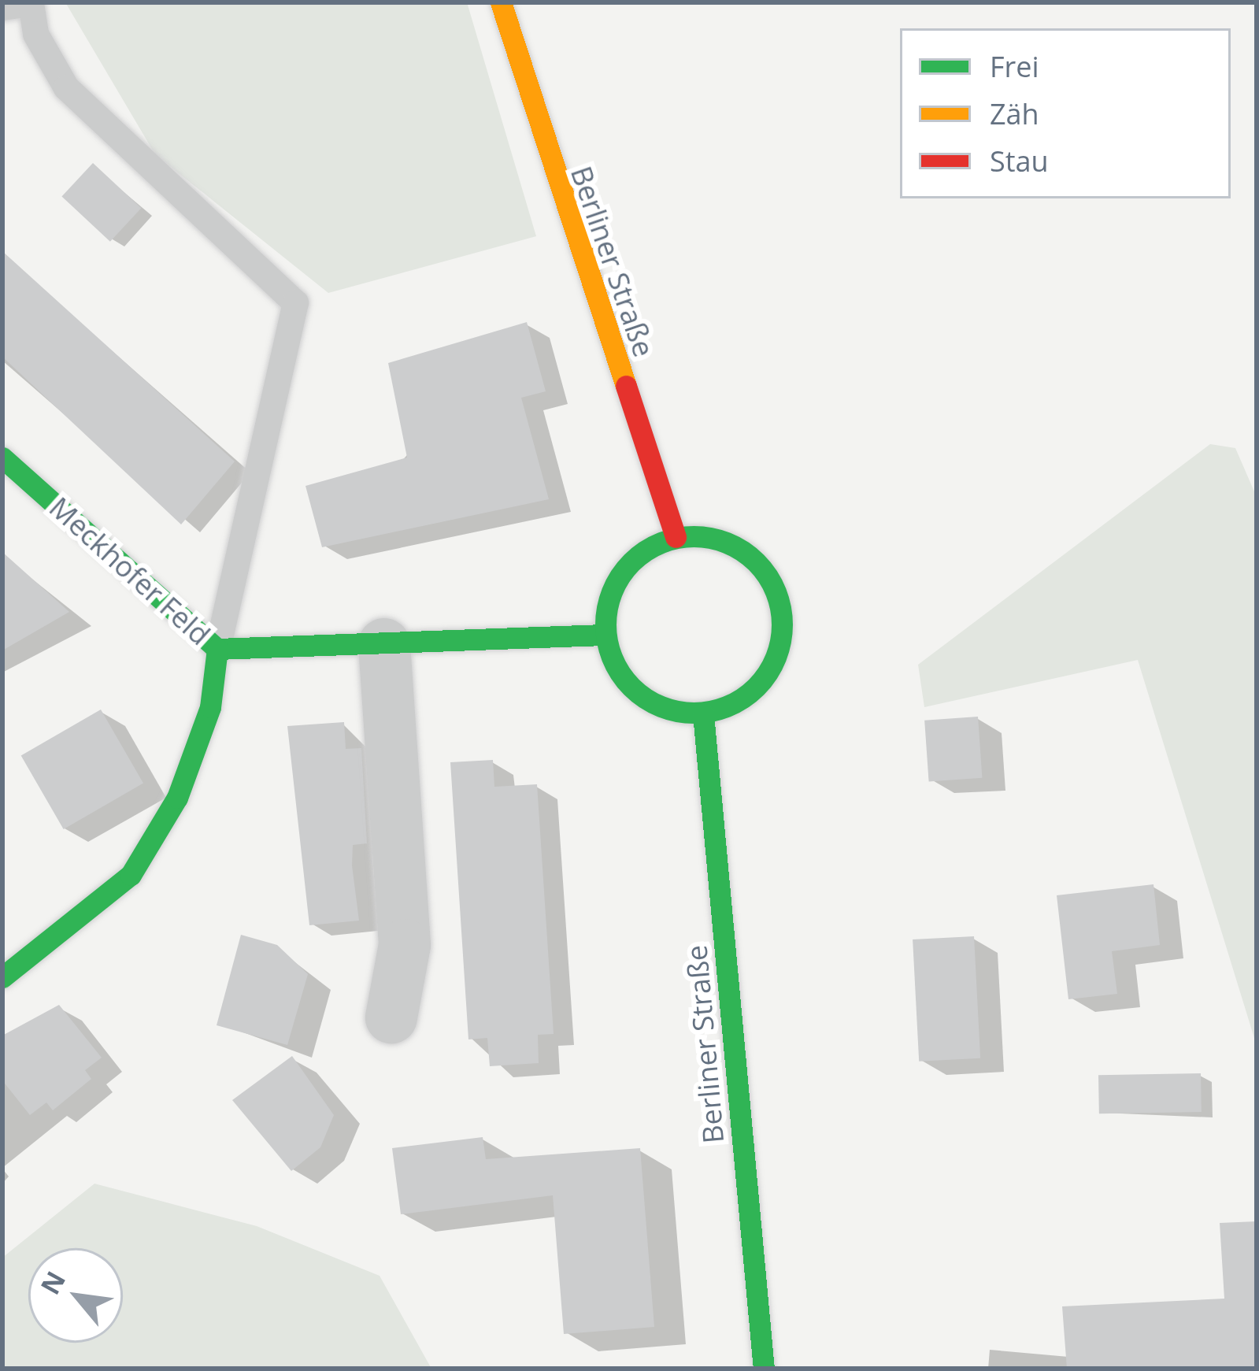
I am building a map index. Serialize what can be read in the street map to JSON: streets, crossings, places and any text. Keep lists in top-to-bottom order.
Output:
{
  "streets": {
    "main road": ["Berliner Straße", "Meckhofer Feld"]
  },
  "crossings": [
    ["Berliner Straße", "Meckhofer Feld"]
  ],
  "legend": ["Frei", "Zäh", "Stau"],
  "north": "top left"
}
